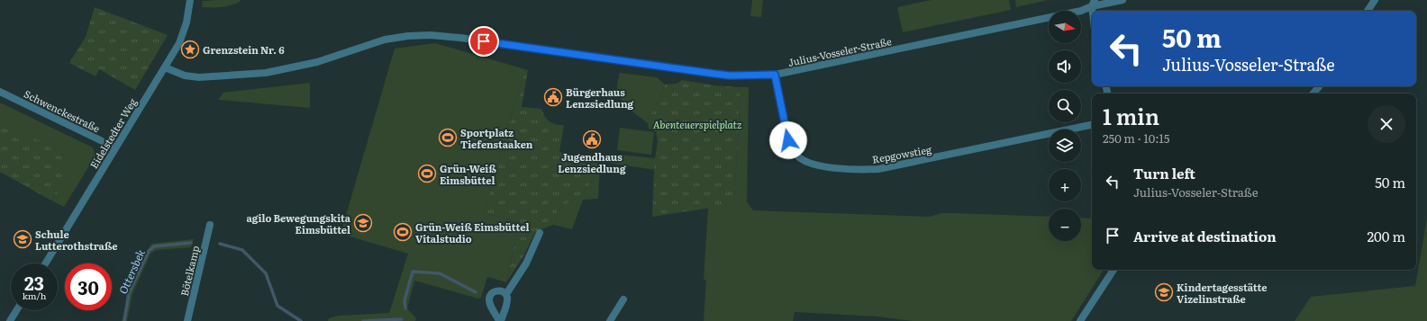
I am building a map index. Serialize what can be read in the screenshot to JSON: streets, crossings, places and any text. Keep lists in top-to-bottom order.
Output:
{
  "streets": {
    "street": [
      "Julius-Vosseler-Straße",
      "Schwenckestraße",
      "Eidelstedter Weg",
      "Repgowstieg",
      "Bötelkamp"
    ]
  },
  "crossings": [
    ["Julius-Vosseler-Straße", "Eidelstedter Weg"],
    ["Julius-Vosseler-Straße", "Repgowstieg"],
    ["Schwenckestraße", "Eidelstedter Weg"]
  ],
  "water": ["Ottersbek"],
  "parks": ["Abenteuerspielplatz"],
  "places": {
    "place": ["Grenzstein Nr. 6"],
    "public building": ["Bürgerhaus Lenzsiedlung", "Jugendhaus Lenzsiedlung"],
    "sports": ["Sportplatz Tiefenstaaken", "Grün-Weiß Eimsbüttel", "Grün-Weiß Eimsbüttel Vitalstudio"],
    "school or university": ["agilo Bewegungskita Eimsbüttel", "Schule Lutterothstraße", "Kindertagesstätte Vizelinstraße"]
  },
  "north": "right",
  "page": {
    "map_buttons": ["+", "−"],
    "turn": ["50 m", "Julius-Vosseler-Straße"],
    "heading": ["1 min", "250 m · 10:15"],
    "list": [
      {
        "name": "Turn left",
        "note": "Julius-Vosseler-Straße",
        "value": "50 m"
      },
      {
        "name": "Arrive at destination",
        "value": "200 m"
      }
    ],
    "speed": "23 km/h",
    "limit": "30"
  }
}
